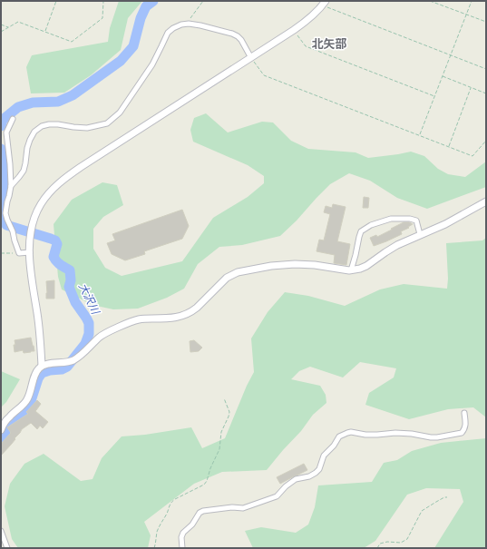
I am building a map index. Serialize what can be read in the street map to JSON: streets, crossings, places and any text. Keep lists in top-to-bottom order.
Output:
{
  "districts": ["北矢部"],
  "water": ["大沢川"]
}
